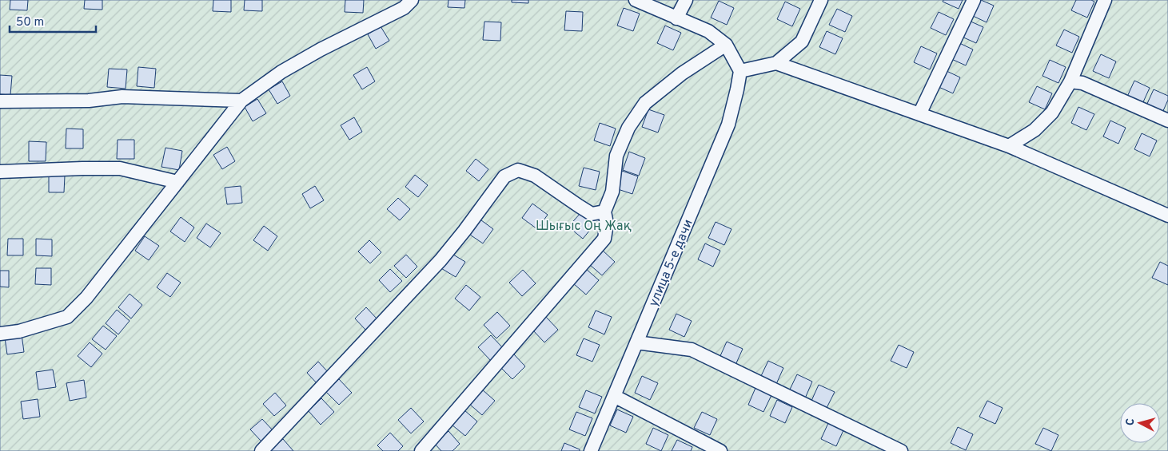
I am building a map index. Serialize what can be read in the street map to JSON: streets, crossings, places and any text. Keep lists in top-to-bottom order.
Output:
{
  "streets": {
    "street": ["улица 5-е дачи"]
  },
  "parks": ["Шығыс Оң Жақ"],
  "scale_bar": "50 m",
  "north": "left"
}
